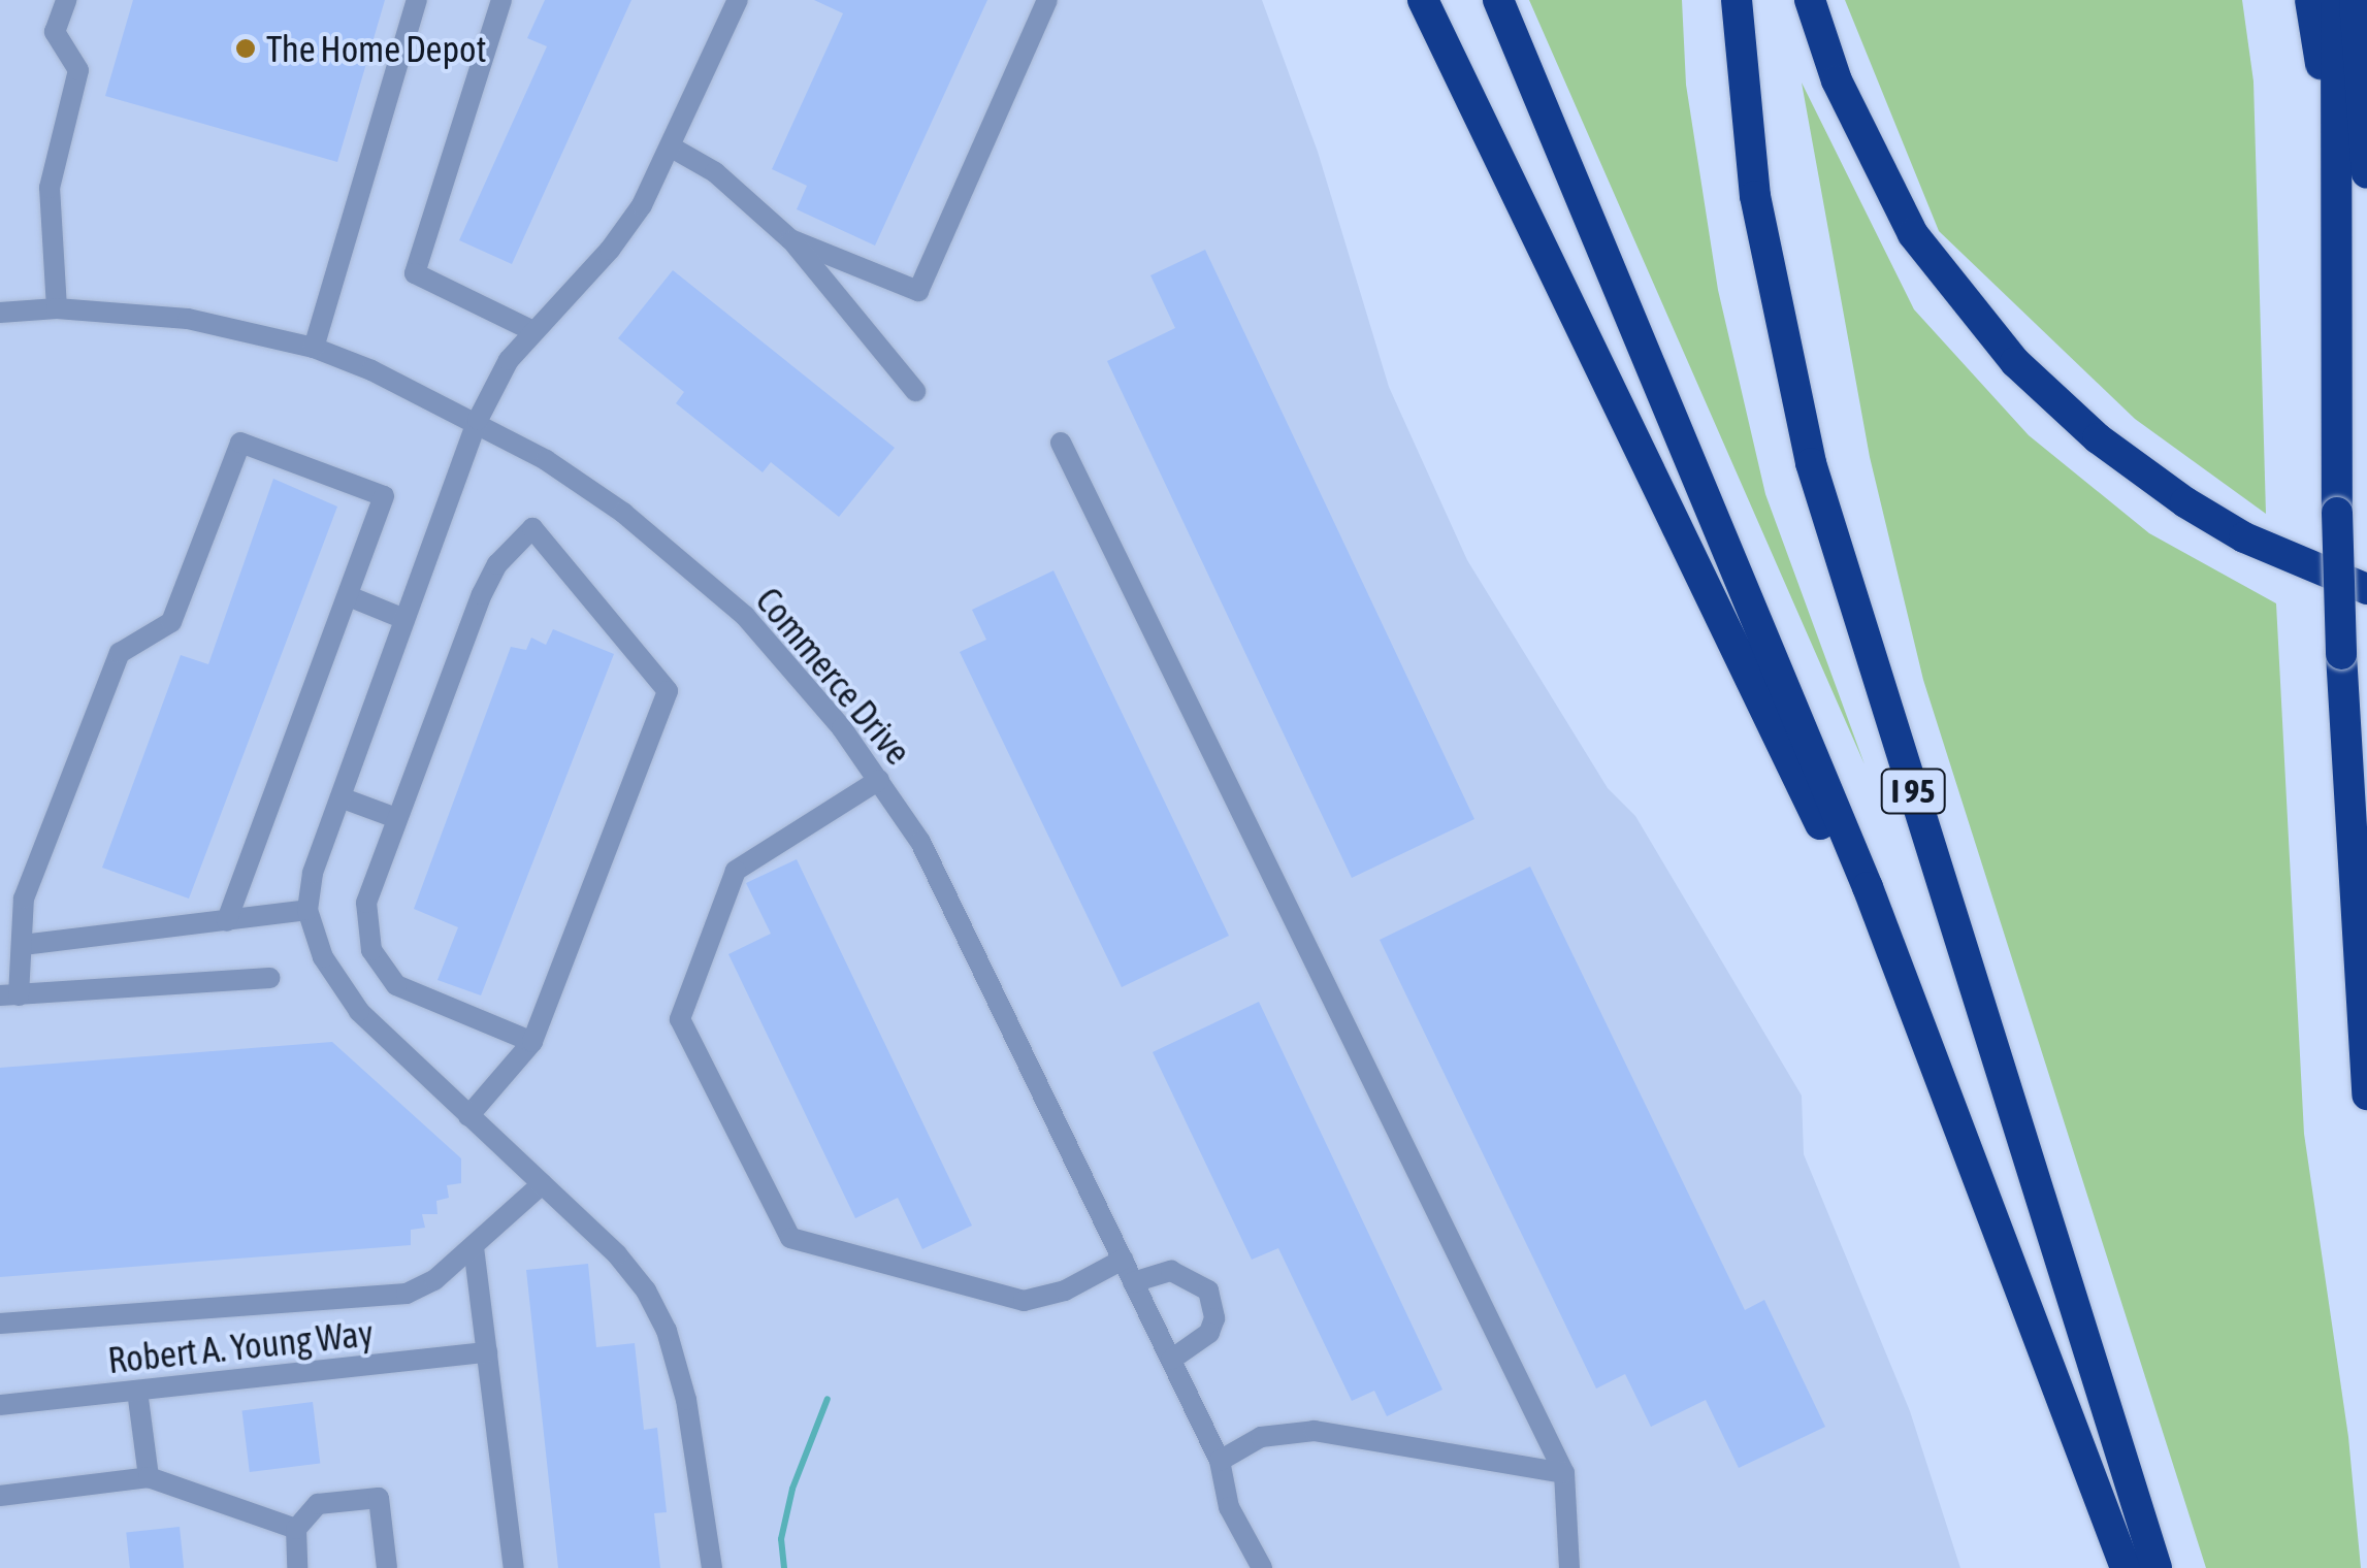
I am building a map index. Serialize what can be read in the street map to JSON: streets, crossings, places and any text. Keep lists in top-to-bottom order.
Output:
{
  "streets": {
    "highway": ["I 95"],
    "street": ["Commerce Drive", "Robert A. Young Way"]
  },
  "places": ["The Home Depot"]
}
